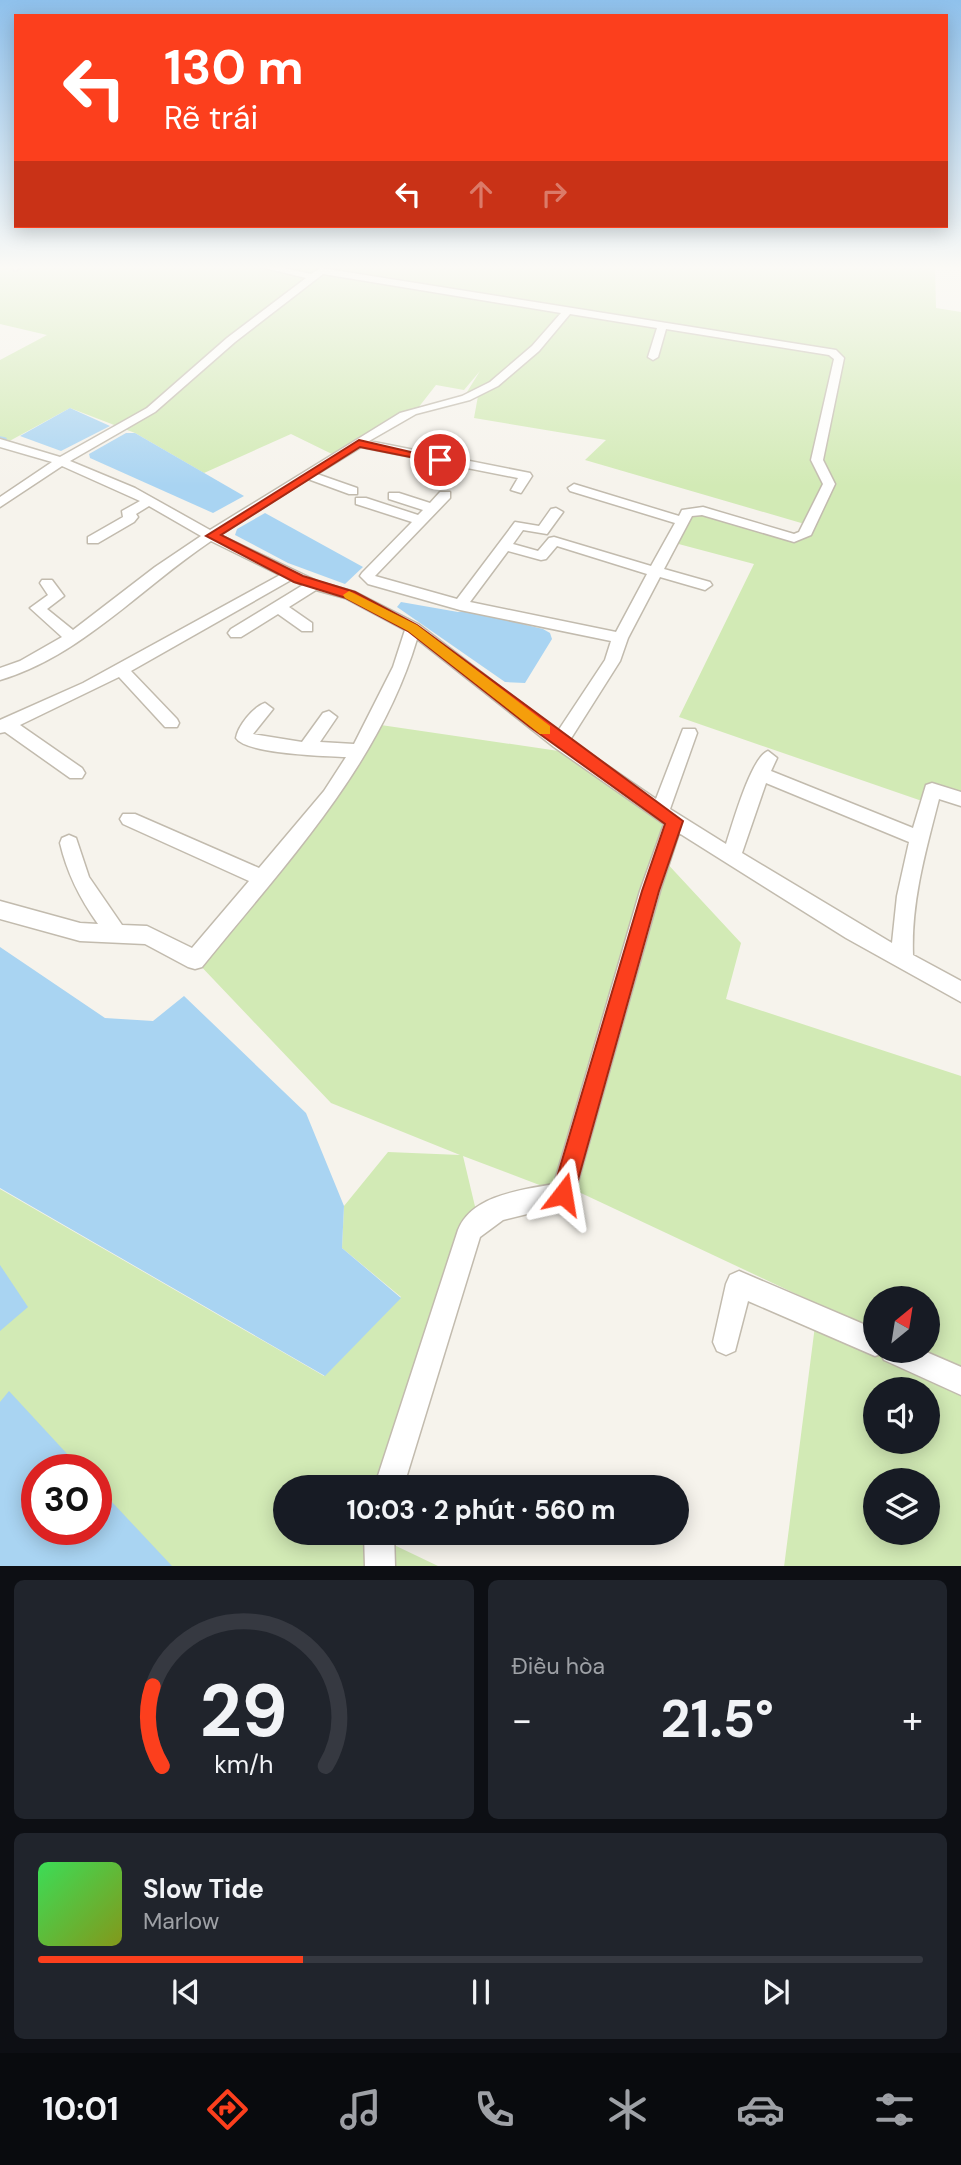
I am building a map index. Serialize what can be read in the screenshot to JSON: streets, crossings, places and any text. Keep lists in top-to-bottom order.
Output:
{
  "north": "top right",
  "page": {
    "turn": ["130 m", "Rẽ trái"],
    "limit": "30",
    "trip": "10:03 · 2 phút · 560 m",
    "tile": "Điều hòa",
    "heat": ["−", "21.5°", "+"],
    "song": ["Slow Tide", "Marlow"],
    "tabs": "10:01",
    "gauge": ["29", "km/h"]
  }
}
